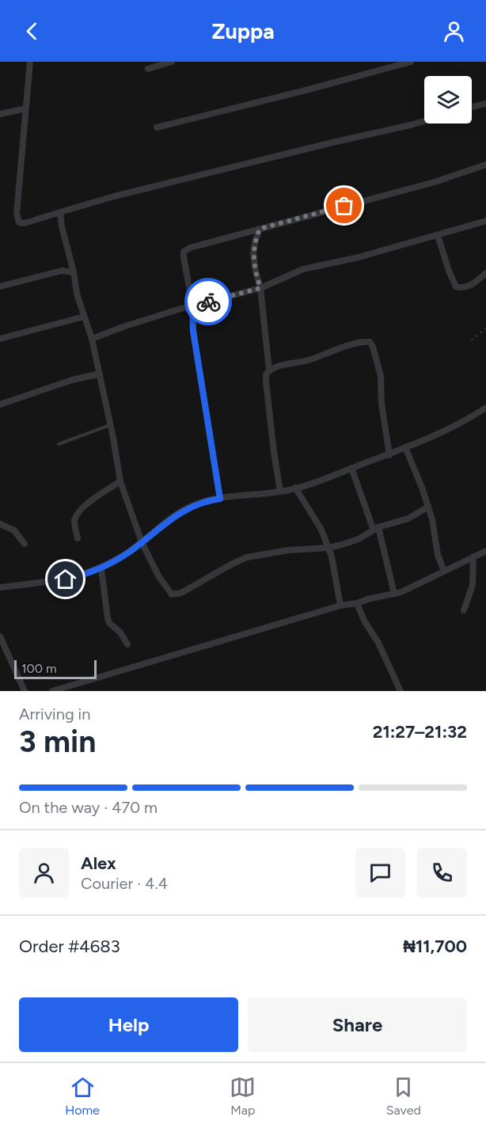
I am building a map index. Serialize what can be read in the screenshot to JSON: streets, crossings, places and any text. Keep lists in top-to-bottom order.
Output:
{
  "scale_bar": "100 m",
  "page": {
    "header": "Zuppa",
    "scale": "100 m",
    "heading": ["3 min", "Arriving in", "21:27–21:32"],
    "panel": [
      "Alex",
      "Courier · 4.4",
      "Order #4683",
      "₦11,700"
    ],
    "bar": "On the way · 470 m",
    "buttons": ["Help", "Share"],
    "tabs": ["Home", "Map", "Saved"]
  }
}
